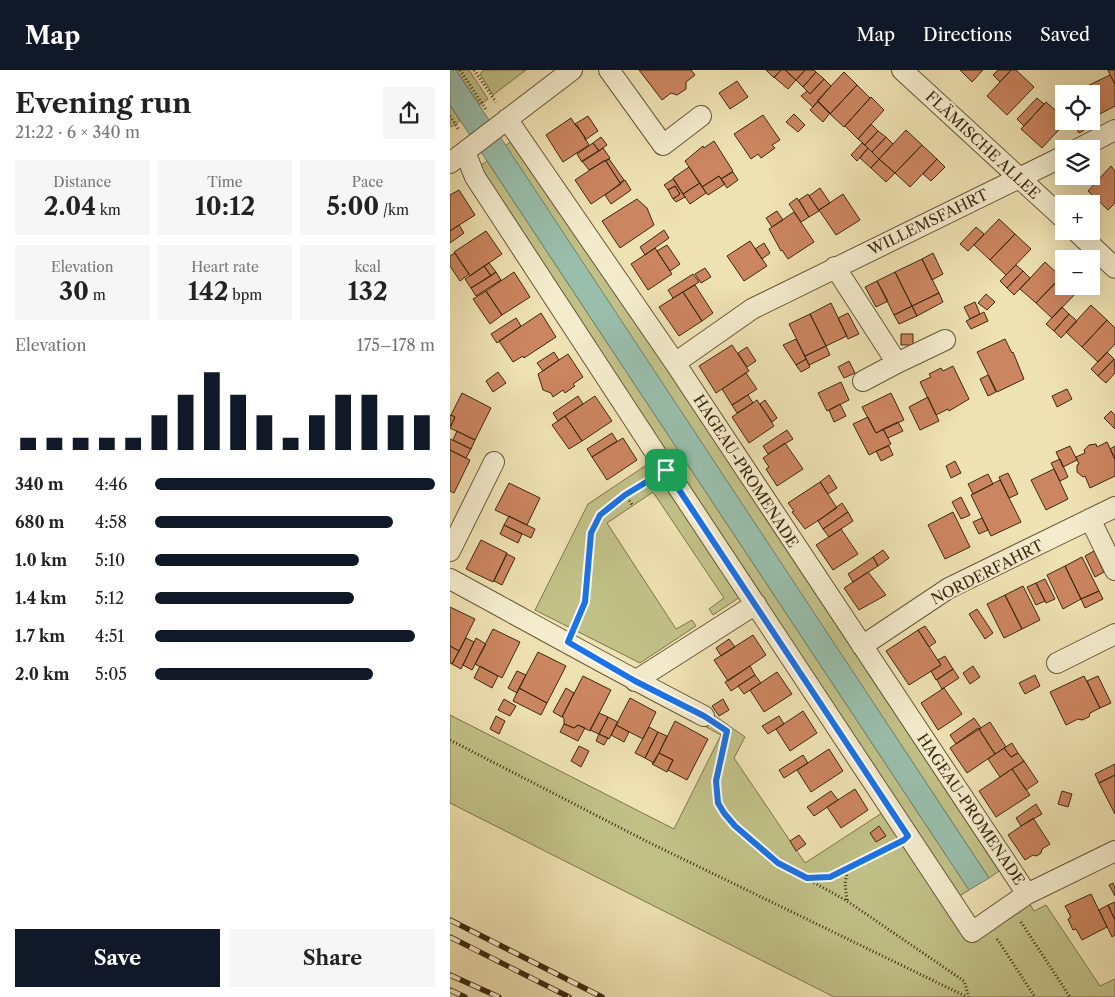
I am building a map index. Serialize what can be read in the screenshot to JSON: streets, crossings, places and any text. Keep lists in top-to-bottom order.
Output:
{
  "streets": {
    "street": [
      "FLÄMISCHE ALLEE",
      "WILLEMSFAHRT",
      "HAGEAU-PROMENADE",
      "NORDERFAHRT"
    ]
  },
  "crossings": [
    ["FLÄMISCHE ALLEE", "WILLEMSFAHRT"],
    ["WILLEMSFAHRT", "HAGEAU-PROMENADE"],
    ["HAGEAU-PROMENADE", "NORDERFAHRT"]
  ],
  "page": {
    "header": "Map",
    "nav": ["Map", "Directions", "Saved"],
    "heading": ["Evening run", "21:22 · 6 × 340 m"],
    "map_buttons": ["+", "−"],
    "stats": [
      ["Distance", "2.04 km"],
      ["Time", "10:12"],
      ["Pace", "5:00 /km"],
      ["Elevation", "30 m"],
      ["Heart rate", "142 bpm"],
      ["kcal", "132"]
    ],
    "chart": ["Elevation", "175–178 m"],
    "list": [
      {
        "name": "340 m",
        "note": "4:46"
      },
      {
        "name": "680 m",
        "note": "4:58"
      },
      {
        "name": "1.0 km",
        "note": "5:10"
      },
      {
        "name": "1.4 km",
        "note": "5:12"
      },
      {
        "name": "1.7 km",
        "note": "4:51"
      },
      {
        "name": "2.0 km",
        "note": "5:05"
      }
    ],
    "buttons": ["Save", "Share"]
  }
}
